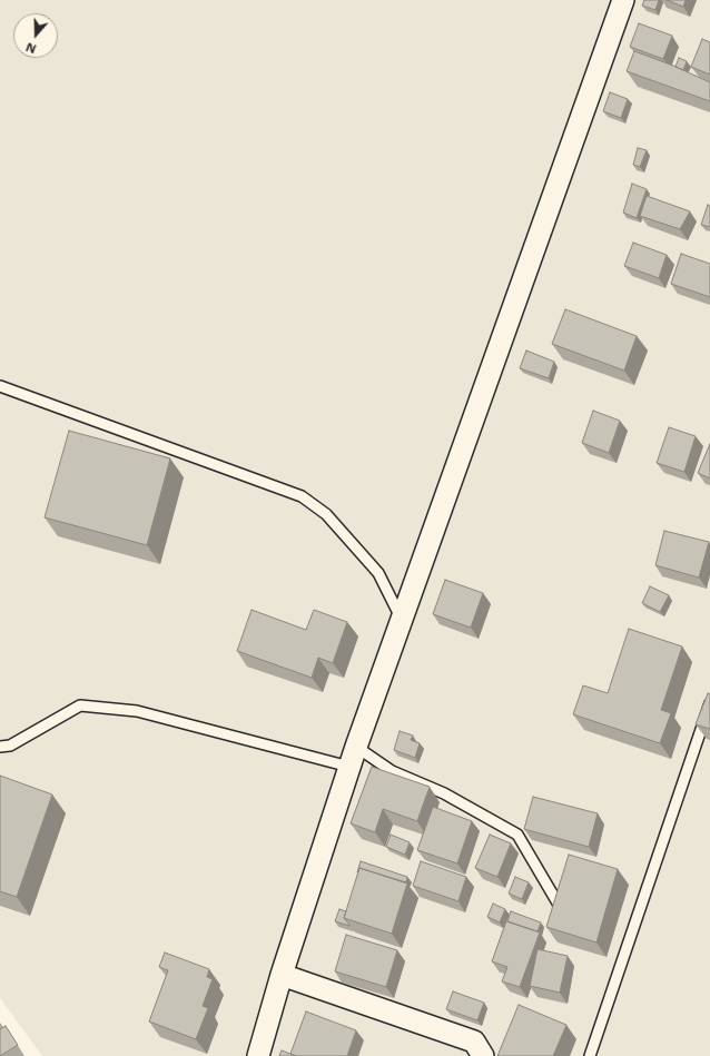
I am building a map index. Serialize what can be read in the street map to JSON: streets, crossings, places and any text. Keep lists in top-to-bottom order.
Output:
{
  "north": "bottom"
}
